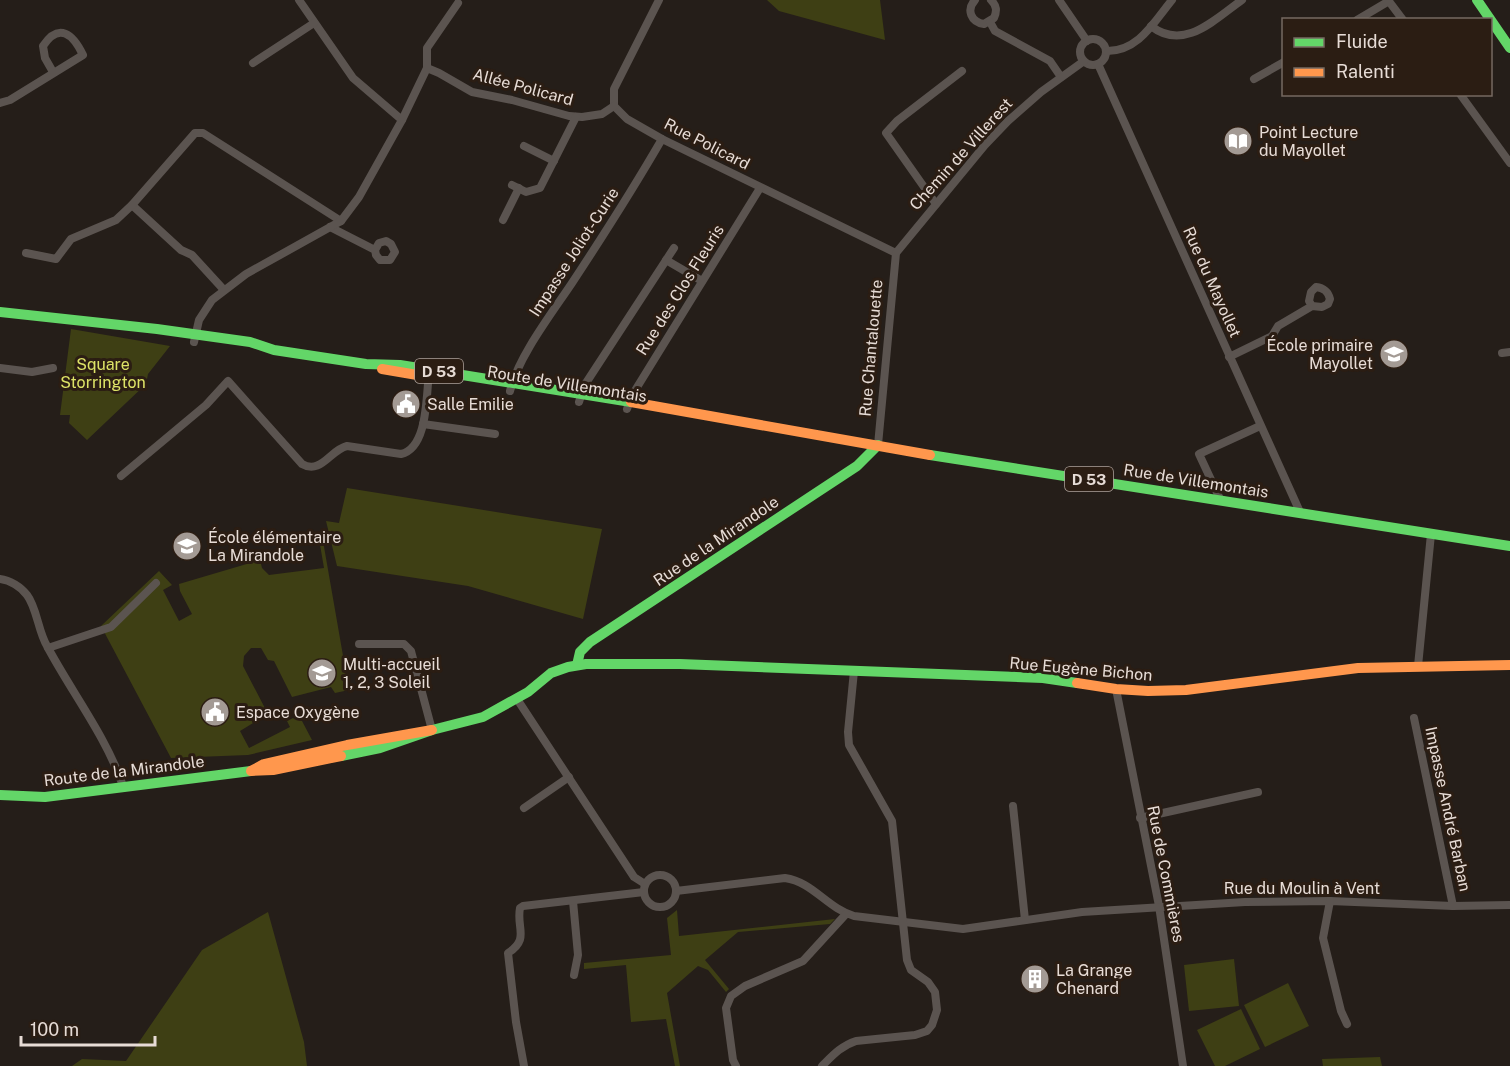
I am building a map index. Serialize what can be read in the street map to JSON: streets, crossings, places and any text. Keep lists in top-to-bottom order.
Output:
{
  "streets": {
    "street": [
      "Allée Policard",
      "Rue Policard",
      "Chemin de Villerest",
      "Impasse Joliot-Curie",
      "Rue du Mayollet",
      "Rue des Clos Fleuris",
      "Rue Chantalouette",
      "D 53",
      "Route de Villemontais",
      "Rue de Villemontais",
      "Rue de la Mirandole",
      "Rue Eugène Bichon",
      "Route de la Mirandole",
      "Impasse André Barban",
      "Rue de Commières",
      "Rue du Moulin à Vent"
    ]
  },
  "crossings": [
    ["Allée Policard", "Rue Policard"],
    ["Rue Policard", "Chemin de Villerest"],
    ["Rue Policard", "Impasse Joliot-Curie"],
    ["Rue Policard", "Rue des Clos Fleuris"],
    ["Rue Policard", "Rue Chantalouette"],
    ["Chemin de Villerest", "Rue du Mayollet"],
    ["Chemin de Villerest", "Rue Chantalouette"],
    ["Impasse Joliot-Curie", "Route de Villemontais"],
    ["Rue du Mayollet", "Rue de Villemontais"],
    ["Rue des Clos Fleuris", "Route de Villemontais"],
    ["Rue Chantalouette", "Route de Villemontais"],
    ["Rue Chantalouette", "Rue de Villemontais"],
    ["Rue Chantalouette", "Rue de la Mirandole"],
    ["Route de Villemontais", "Rue de Villemontais"],
    ["Route de Villemontais", "Rue de la Mirandole"],
    ["Rue de Villemontais", "Rue de la Mirandole"],
    ["Rue de la Mirandole", "Rue Eugène Bichon"],
    ["Rue Eugène Bichon", "Route de la Mirandole"],
    ["Rue Eugène Bichon", "Rue de Commières"],
    ["Impasse André Barban", "Rue du Moulin à Vent"],
    ["Rue de Commières", "Rue du Moulin à Vent"]
  ],
  "parks": ["Square Storrington"],
  "places": {
    "library": ["Point Lecture du Mayollet"],
    "school or university": ["École primaire Mayollet", "École élémentaire La Mirandole", "Multi-accueil 1, 2, 3 Soleil"],
    "public building": ["Salle Emilie", "Espace Oxygène"],
    "building": ["La Grange Chenard"]
  },
  "legend": ["Fluide", "Ralenti"],
  "scale_bar": "100 m"
}
